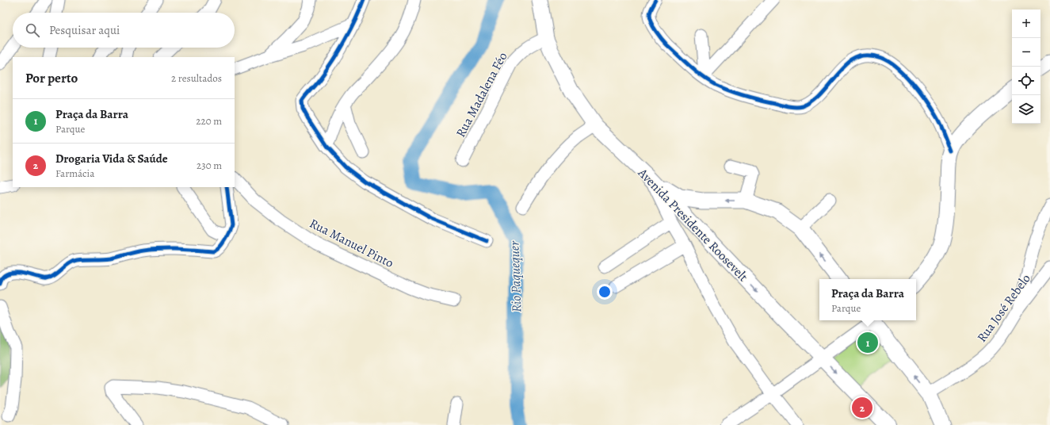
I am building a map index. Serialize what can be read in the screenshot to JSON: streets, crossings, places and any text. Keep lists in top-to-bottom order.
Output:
{
  "streets": {
    "main road": ["Avenida Presidente Roosevelt"],
    "street": ["Rua Madalena Féo", "Rua Manuel Pinto", "Rua José Rebelo"]
  },
  "crossings": [
    ["Rua Madalena Féo", "Avenida Presidente Roosevelt"]
  ],
  "water": ["Rio Paquequer"],
  "page": {
    "map_buttons": ["+", "−"],
    "search": "Pesquisar aqui",
    "heading": ["Por perto", "2 resultados"],
    "list": [
      {
        "mark": "1",
        "name": "Praça da Barra",
        "note": "Parque",
        "value": "220 m"
      },
      {
        "mark": "2",
        "name": "Drogaria Vida & Saúde",
        "note": "Farmácia",
        "value": "230 m"
      }
    ],
    "popup": ["Praça da Barra", "Parque"],
    "pins": ["1", "2"]
  }
}
